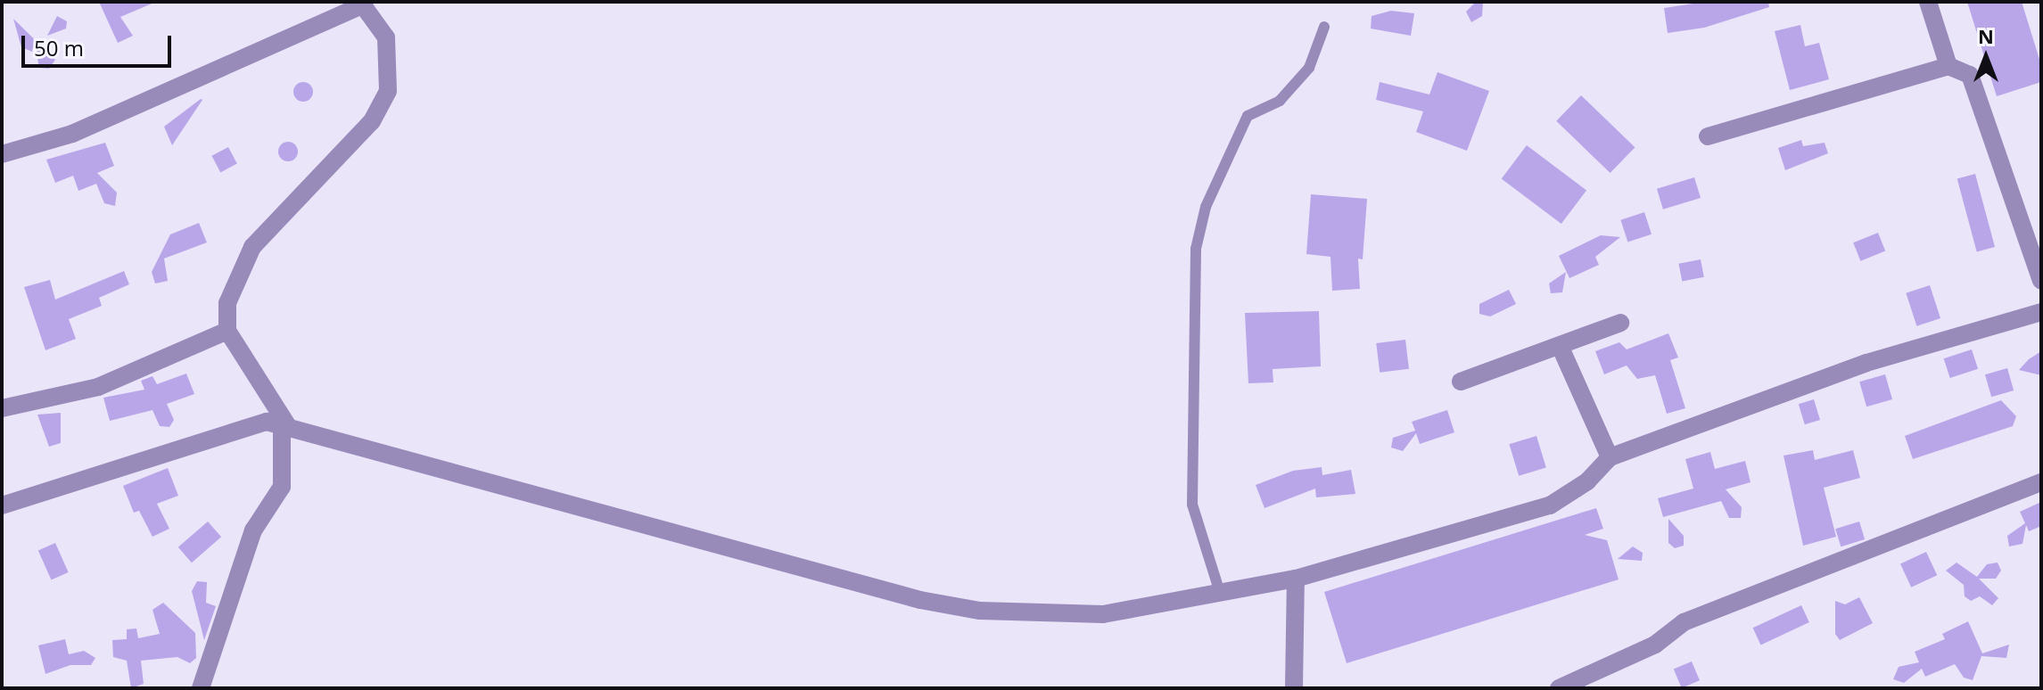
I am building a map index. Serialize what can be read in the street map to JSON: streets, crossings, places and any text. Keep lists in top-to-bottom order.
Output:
{
  "scale_bar": "50 m",
  "north": "top"
}
